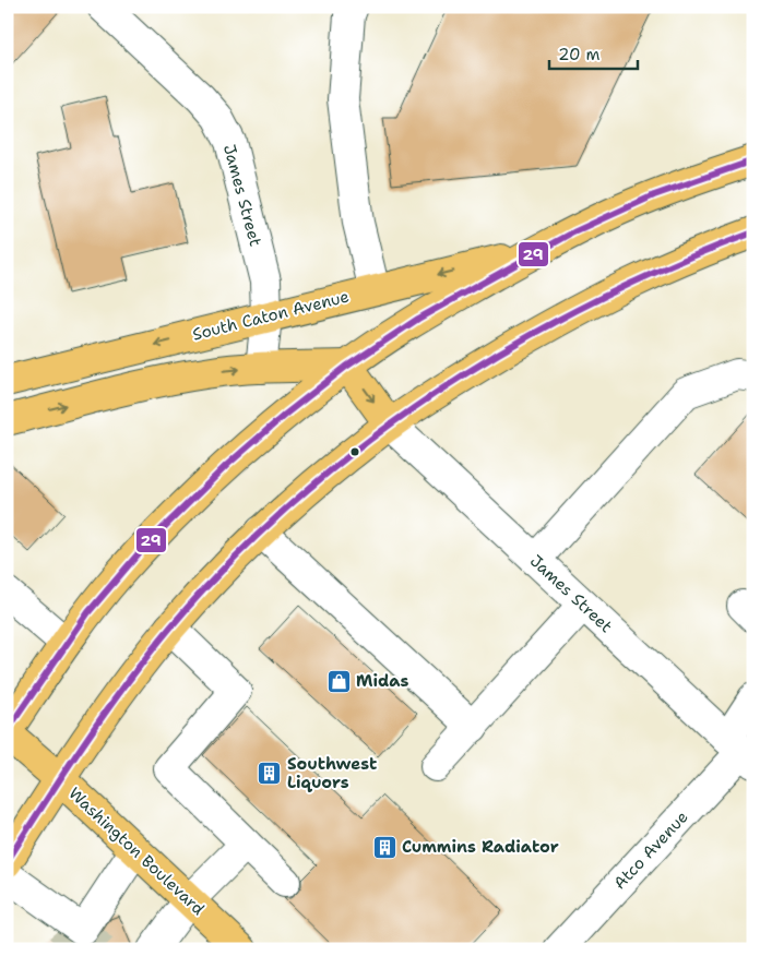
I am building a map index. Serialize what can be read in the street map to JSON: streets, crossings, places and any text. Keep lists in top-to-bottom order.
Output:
{
  "streets": {
    "main road": ["South Caton Avenue", "Washington Boulevard"],
    "street": ["James Street", "Atco Avenue"]
  },
  "crossings": [
    ["James Street", "South Caton Avenue"],
    ["James Street", "Atco Avenue"],
    ["South Caton Avenue", "Washington Boulevard"]
  ],
  "places": {
    "shop": ["Midas"],
    "building": ["Southwest Liquors", "Cummins Radiator"]
  },
  "lines": ["transit line 29"],
  "scale_bar": "20 m"
}
